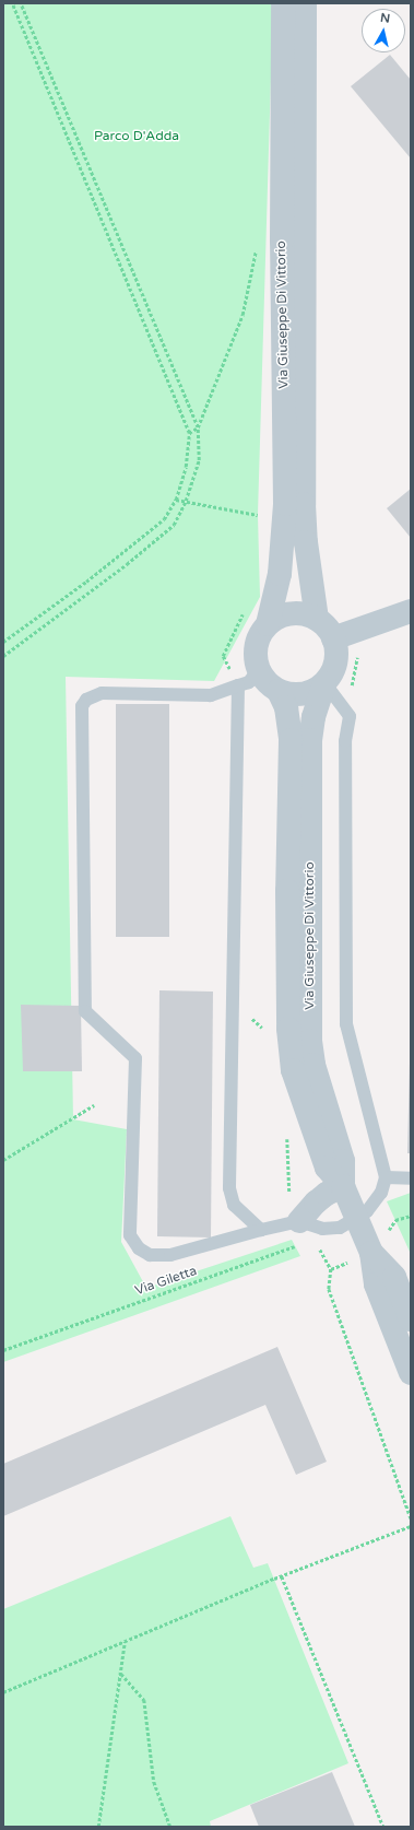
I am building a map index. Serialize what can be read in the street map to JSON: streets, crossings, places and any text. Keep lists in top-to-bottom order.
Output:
{
  "streets": {
    "street": ["Via Giuseppe Di Vittorio"],
    "path": ["Via Giletta"]
  },
  "parks": ["Parco D'Adda"],
  "north": "top"
}
